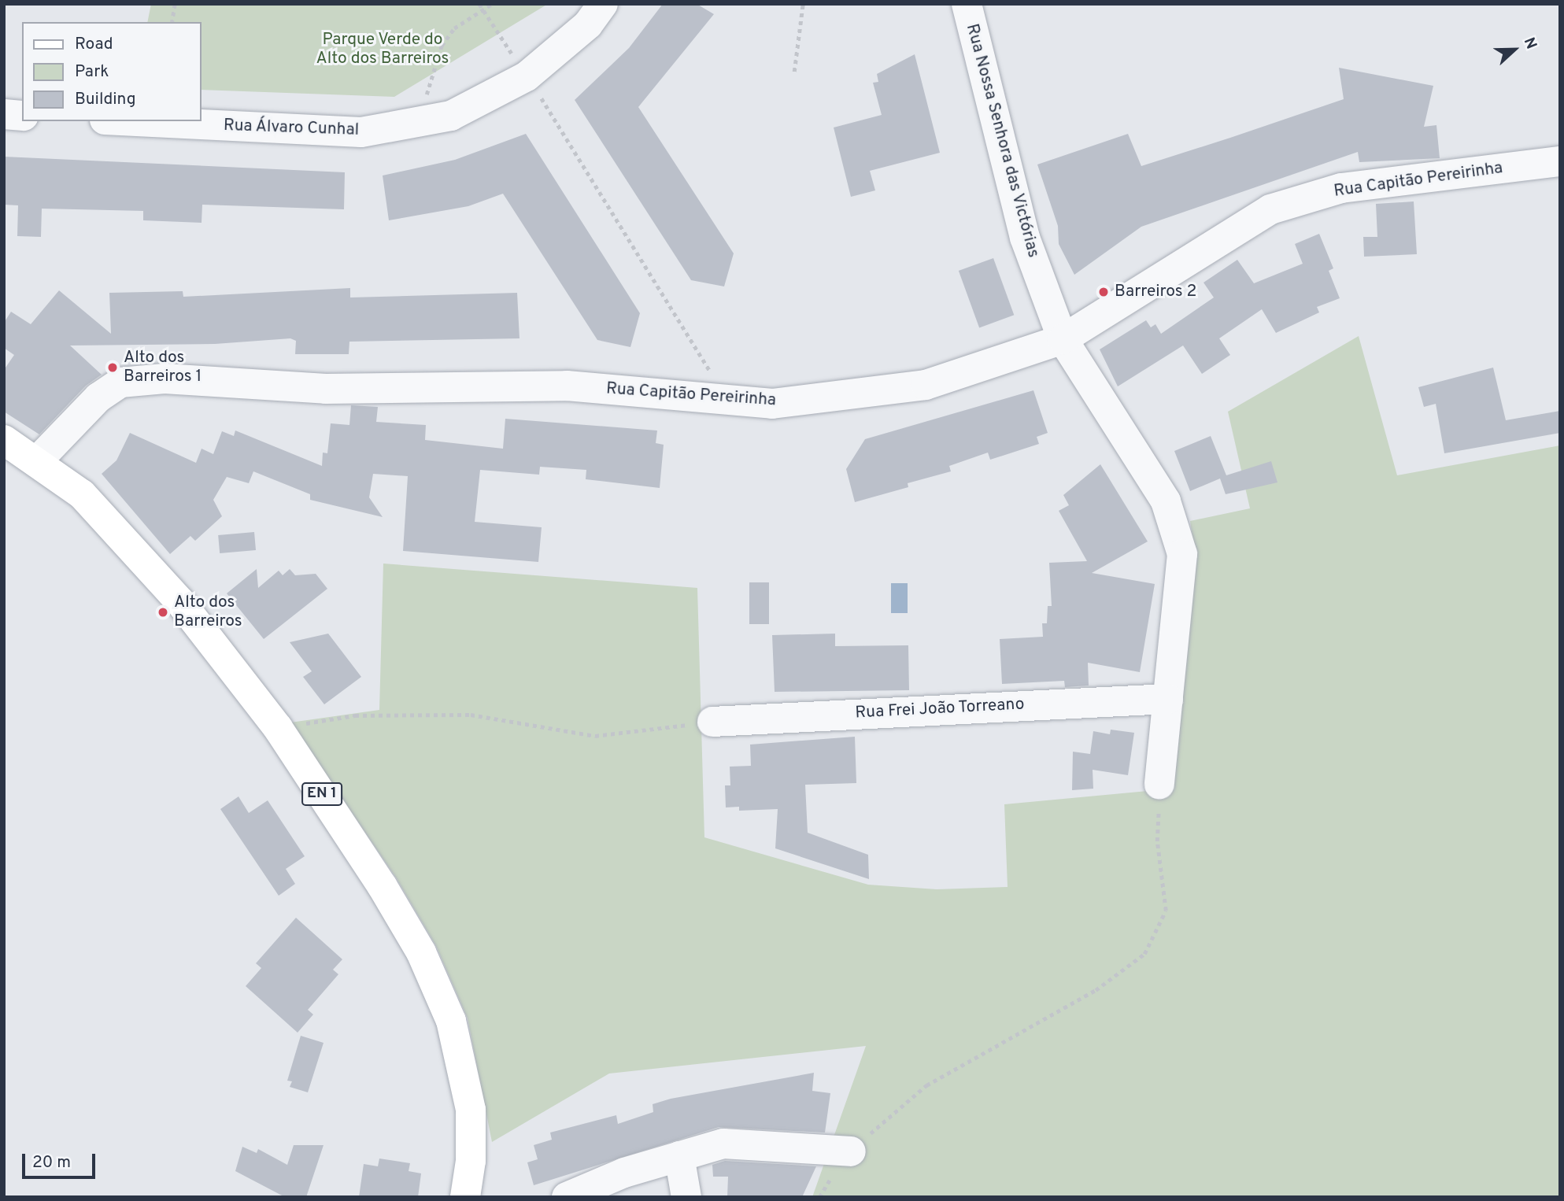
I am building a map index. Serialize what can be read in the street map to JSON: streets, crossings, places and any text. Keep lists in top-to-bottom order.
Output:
{
  "streets": {
    "main road": ["EN 1"],
    "street": [
      "Rua Álvaro Cunhal",
      "Rua Nossa Senhora das Victórias",
      "Rua Capitão Pereirinha",
      "Rua Frei João Torreano"
    ]
  },
  "crossings": [
    ["Rua Nossa Senhora das Victórias", "Rua Capitão Pereirinha"],
    ["Rua Capitão Pereirinha", "EN 1"]
  ],
  "parks": ["Parque Verde do Alto dos Barreiros"],
  "places": ["Barreiros 2", "Alto dos Barreiros 1", "Alto dos Barreiros"],
  "legend": ["Road", "Park", "Building"],
  "scale_bar": "20 m",
  "north": "right"
}
